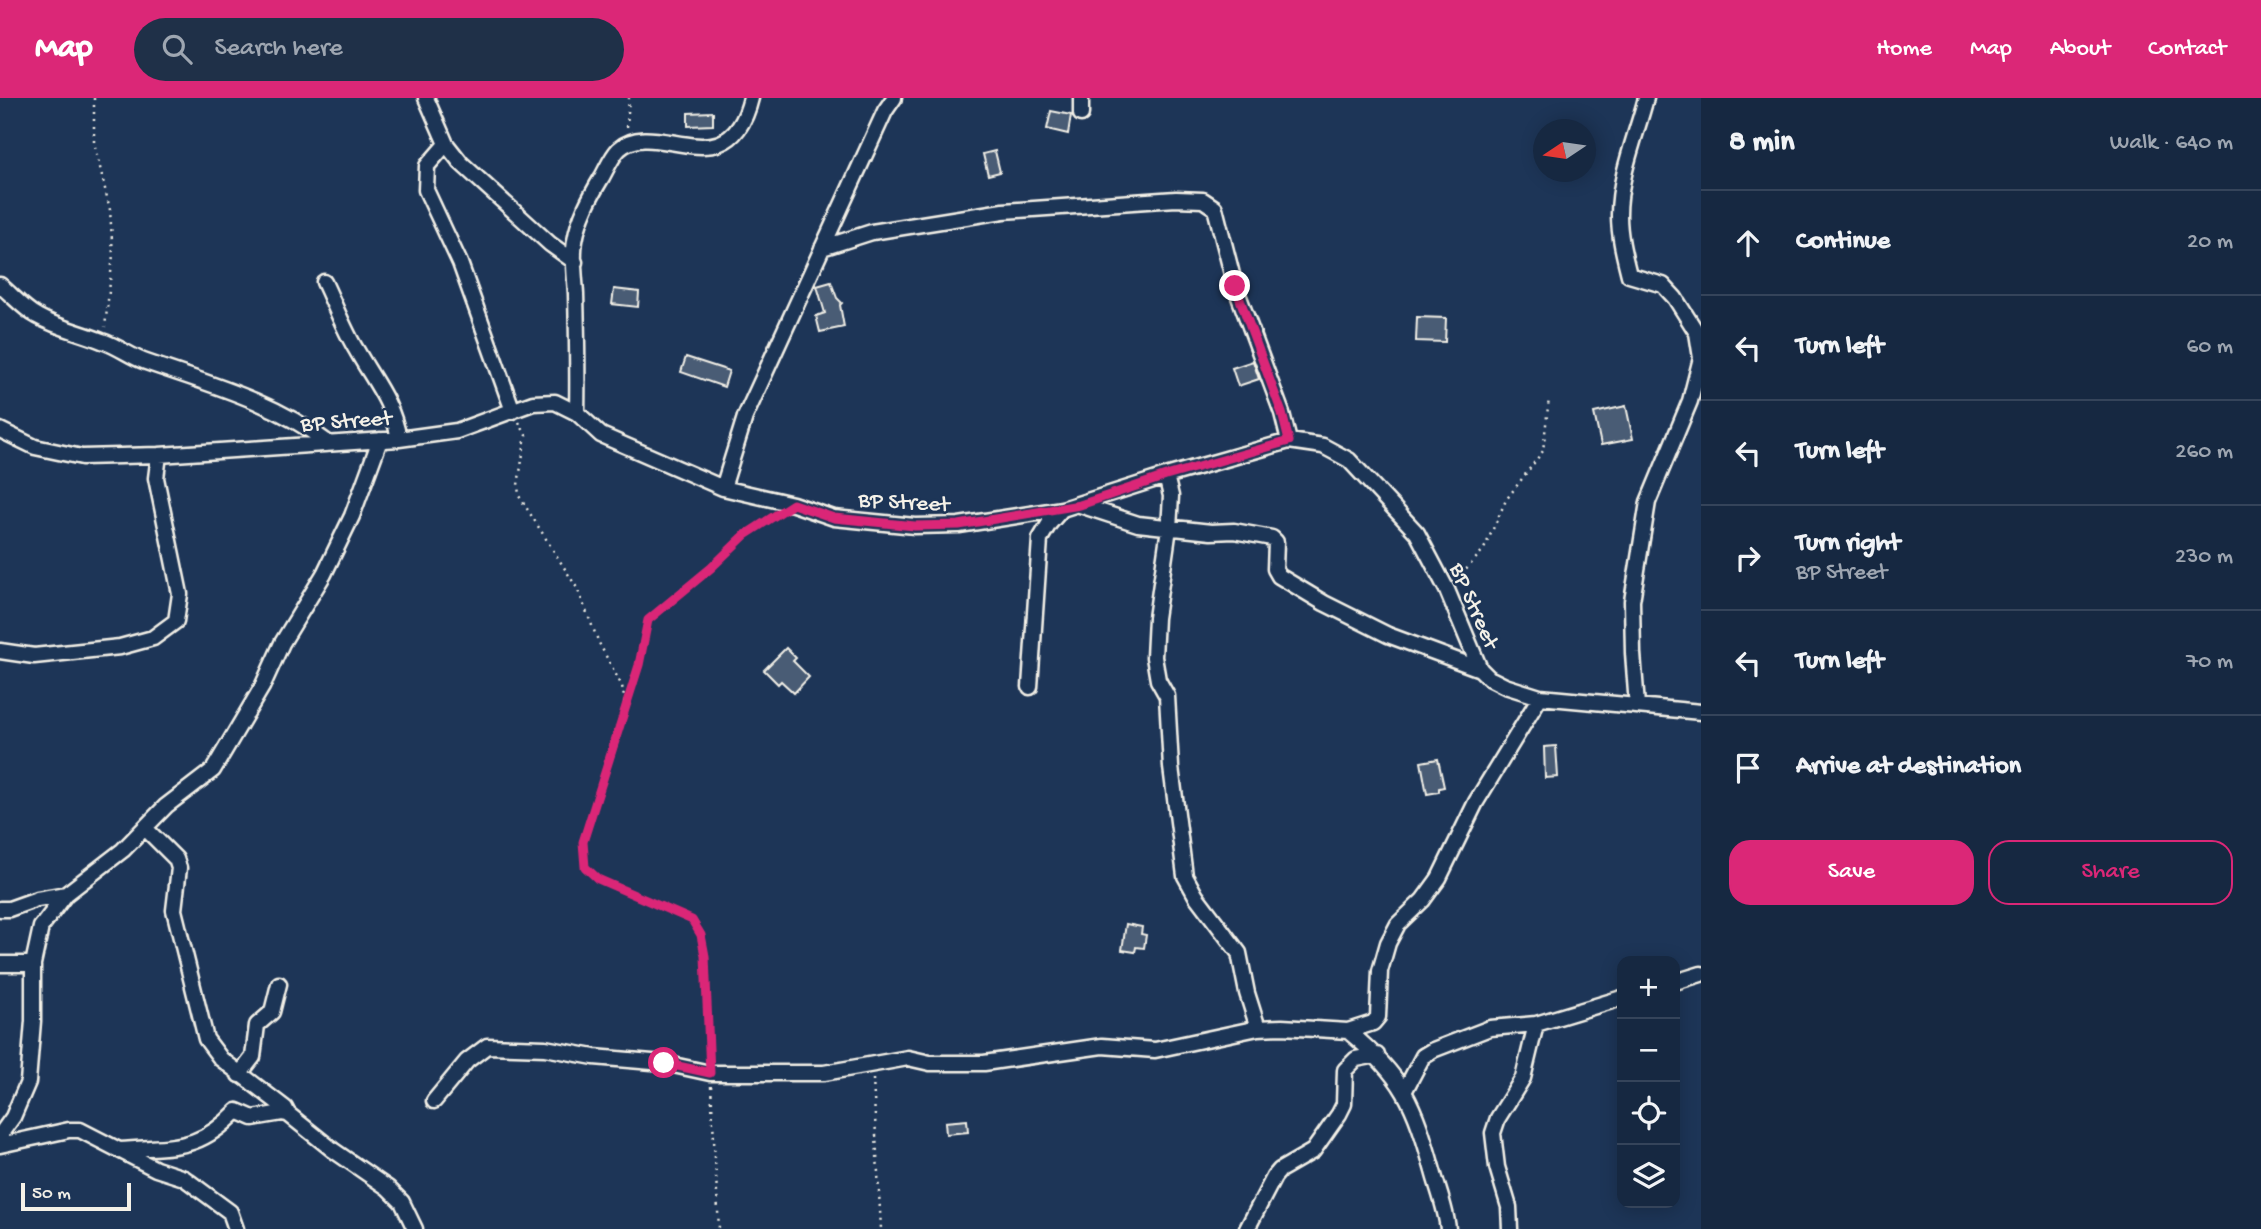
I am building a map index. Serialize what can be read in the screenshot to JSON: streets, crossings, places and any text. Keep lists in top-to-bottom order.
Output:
{
  "streets": {
    "street": ["BP Street"]
  },
  "scale_bar": "50 m",
  "north": "left",
  "page": {
    "header": "Map",
    "search": "Search here",
    "nav": [
      "Home",
      "Map",
      "About",
      "Contact"
    ],
    "heading": ["8 min", "Walk · 640 m"],
    "list": [
      ["Continue", "20 m"],
      ["Turn left", "60 m"],
      ["Turn left", "260 m"],
      ["Turn right", "BP Street", "230 m"],
      ["Turn left", "70 m"],
      "Arrive at destination"
    ],
    "buttons": ["Save", "Share"],
    "map_buttons": ["+", "−"],
    "scale": "50 m"
  }
}
